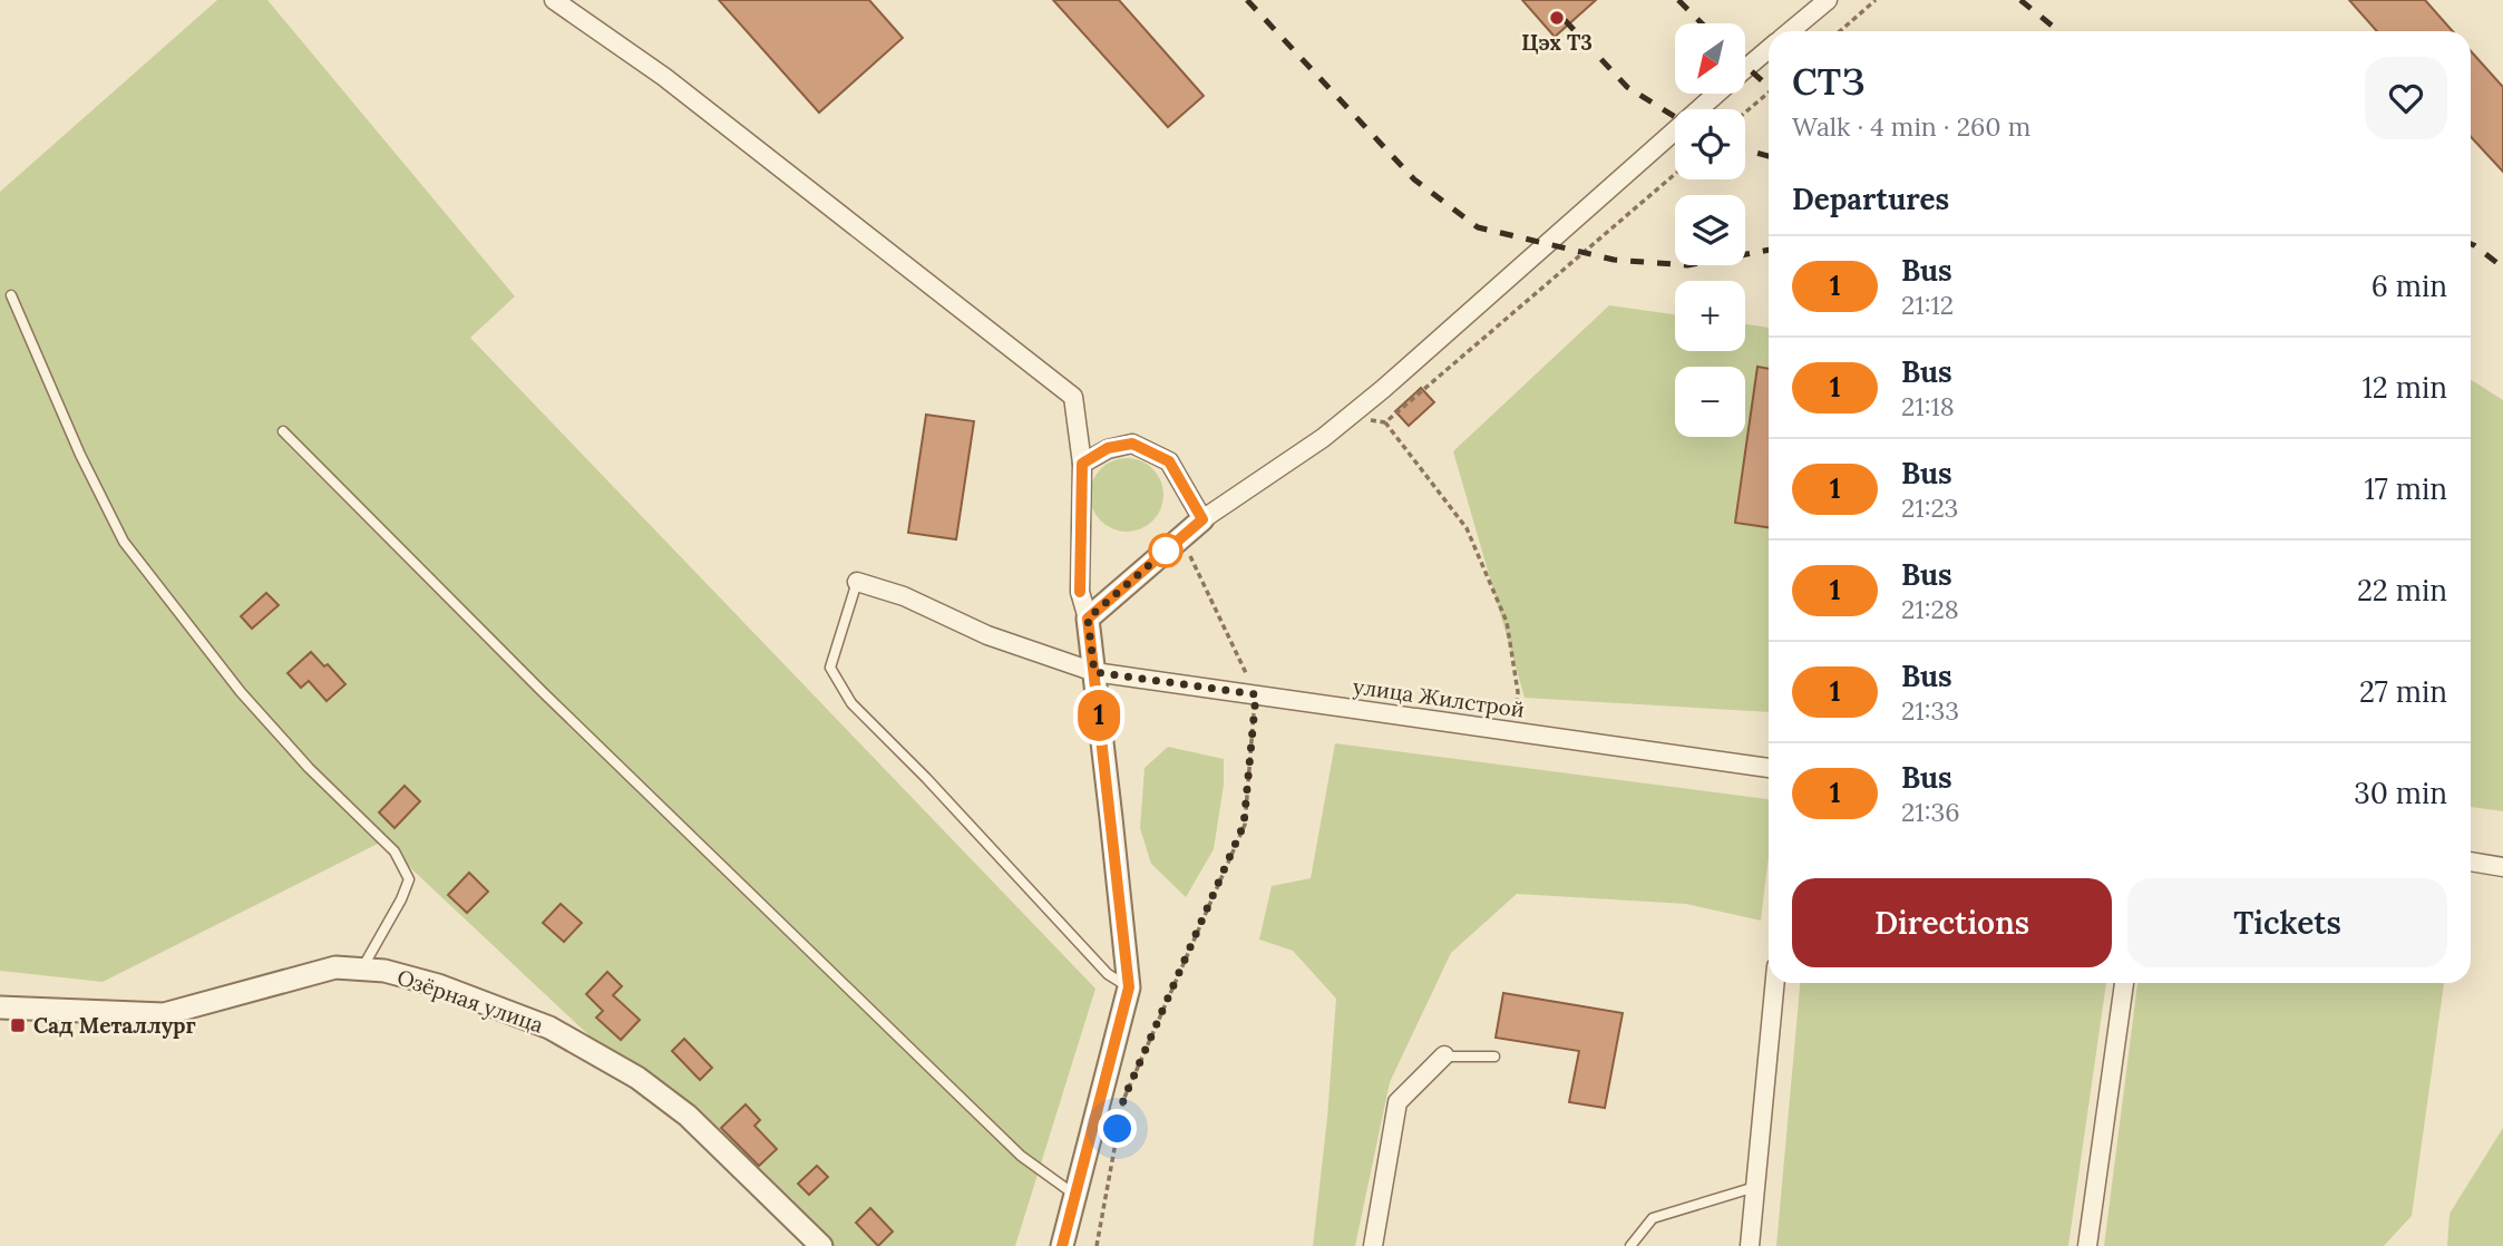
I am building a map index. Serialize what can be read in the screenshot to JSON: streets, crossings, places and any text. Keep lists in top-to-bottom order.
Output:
{
  "streets": {
    "street": ["улица Жилстрой", "Озёрная улица"]
  },
  "places": {
    "other": ["Цэх Т3"],
    "transit": ["Сад Металлург"]
  },
  "lines": ["bus line 1"],
  "north": "bottom left",
  "page": {
    "on_map": "1",
    "map_buttons": ["+", "−"],
    "heading": [
      ["СТЗ", "Walk · 4 min · 260 m"],
      "Departures"
    ],
    "list": [
      {
        "mark": "1",
        "name": "Bus",
        "note": "21:12",
        "value": "6 min"
      },
      {
        "mark": "1",
        "name": "Bus",
        "note": "21:18",
        "value": "12 min"
      },
      {
        "mark": "1",
        "name": "Bus",
        "note": "21:23",
        "value": "17 min"
      },
      {
        "mark": "1",
        "name": "Bus",
        "note": "21:28",
        "value": "22 min"
      },
      {
        "mark": "1",
        "name": "Bus",
        "note": "21:33",
        "value": "27 min"
      },
      {
        "mark": "1",
        "name": "Bus",
        "note": "21:36",
        "value": "30 min"
      }
    ],
    "buttons": ["Directions", "Tickets"]
  }
}
